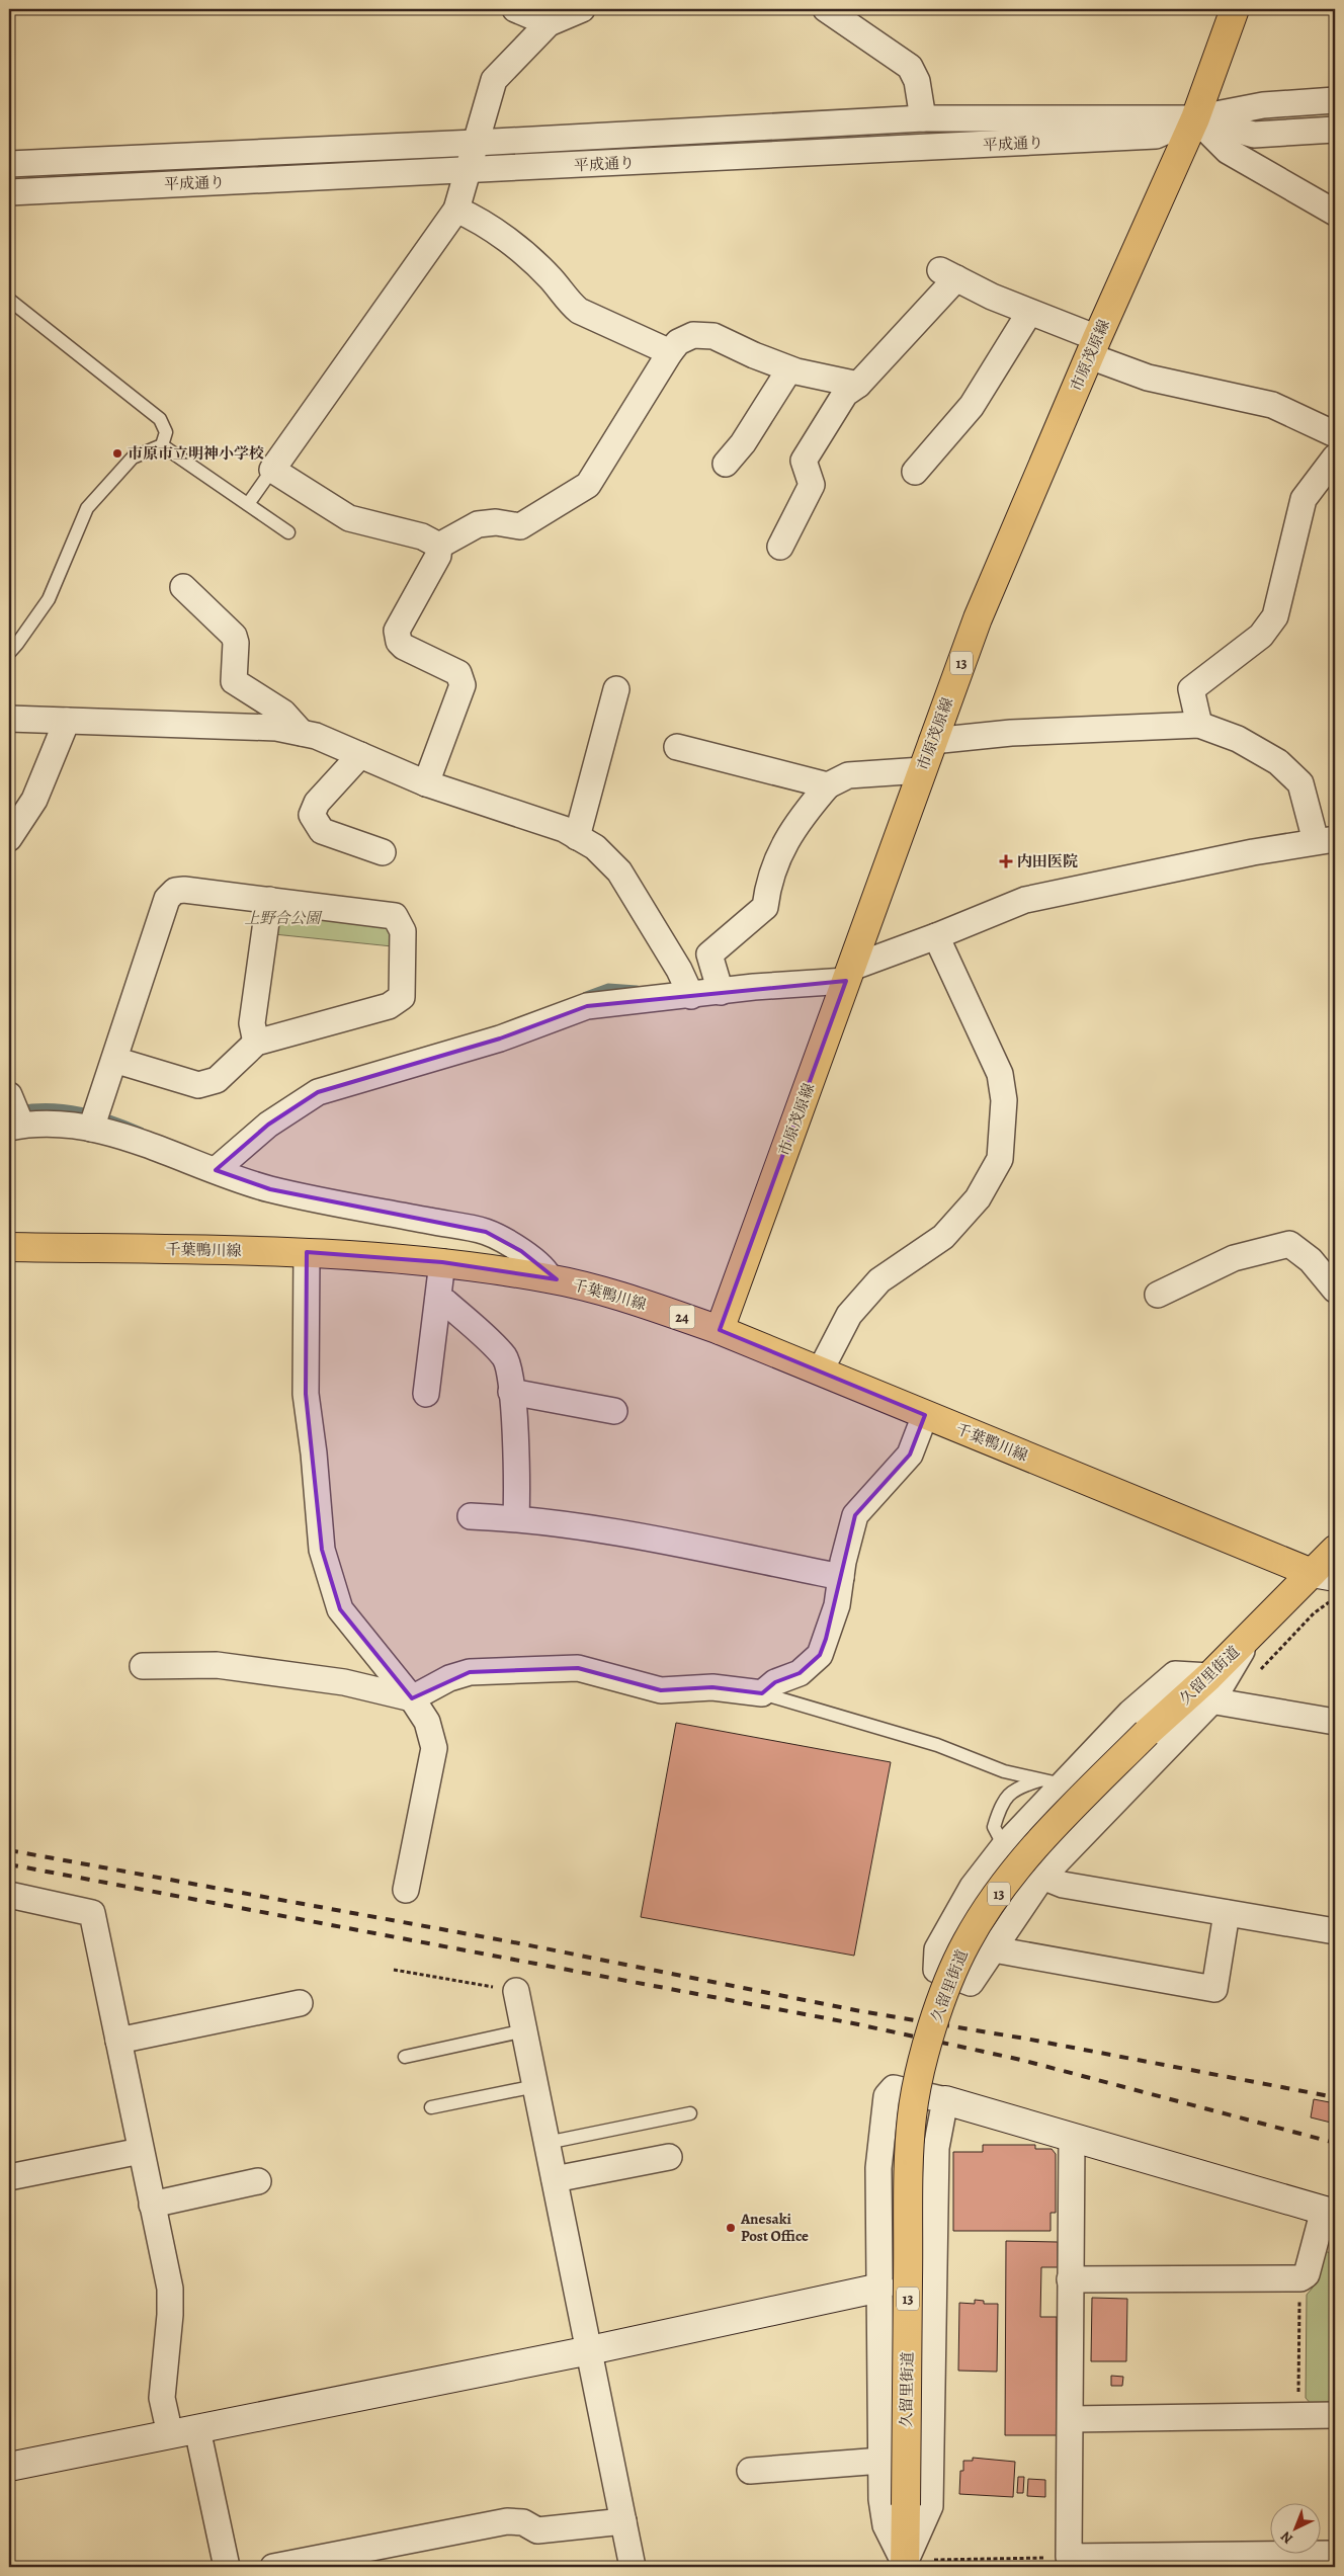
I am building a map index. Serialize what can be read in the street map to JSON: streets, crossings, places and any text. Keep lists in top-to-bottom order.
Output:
{
  "streets": {
    "main road": [
      "市原茂原線",
      "13",
      "千葉鴨川線",
      "24",
      "久留里街道"
    ],
    "street": ["平成通り"]
  },
  "crossings": [
    ["平成通り", "市原茂原線"],
    ["市原茂原線", "千葉鴨川線"],
    ["千葉鴨川線", "久留里街道"]
  ],
  "parks": ["上野合公園"],
  "places": {
    "other": ["市原市立明神小学校", "Anesaki Post Office"],
    "health": ["内田医院"]
  },
  "north": "bottom left"
}
